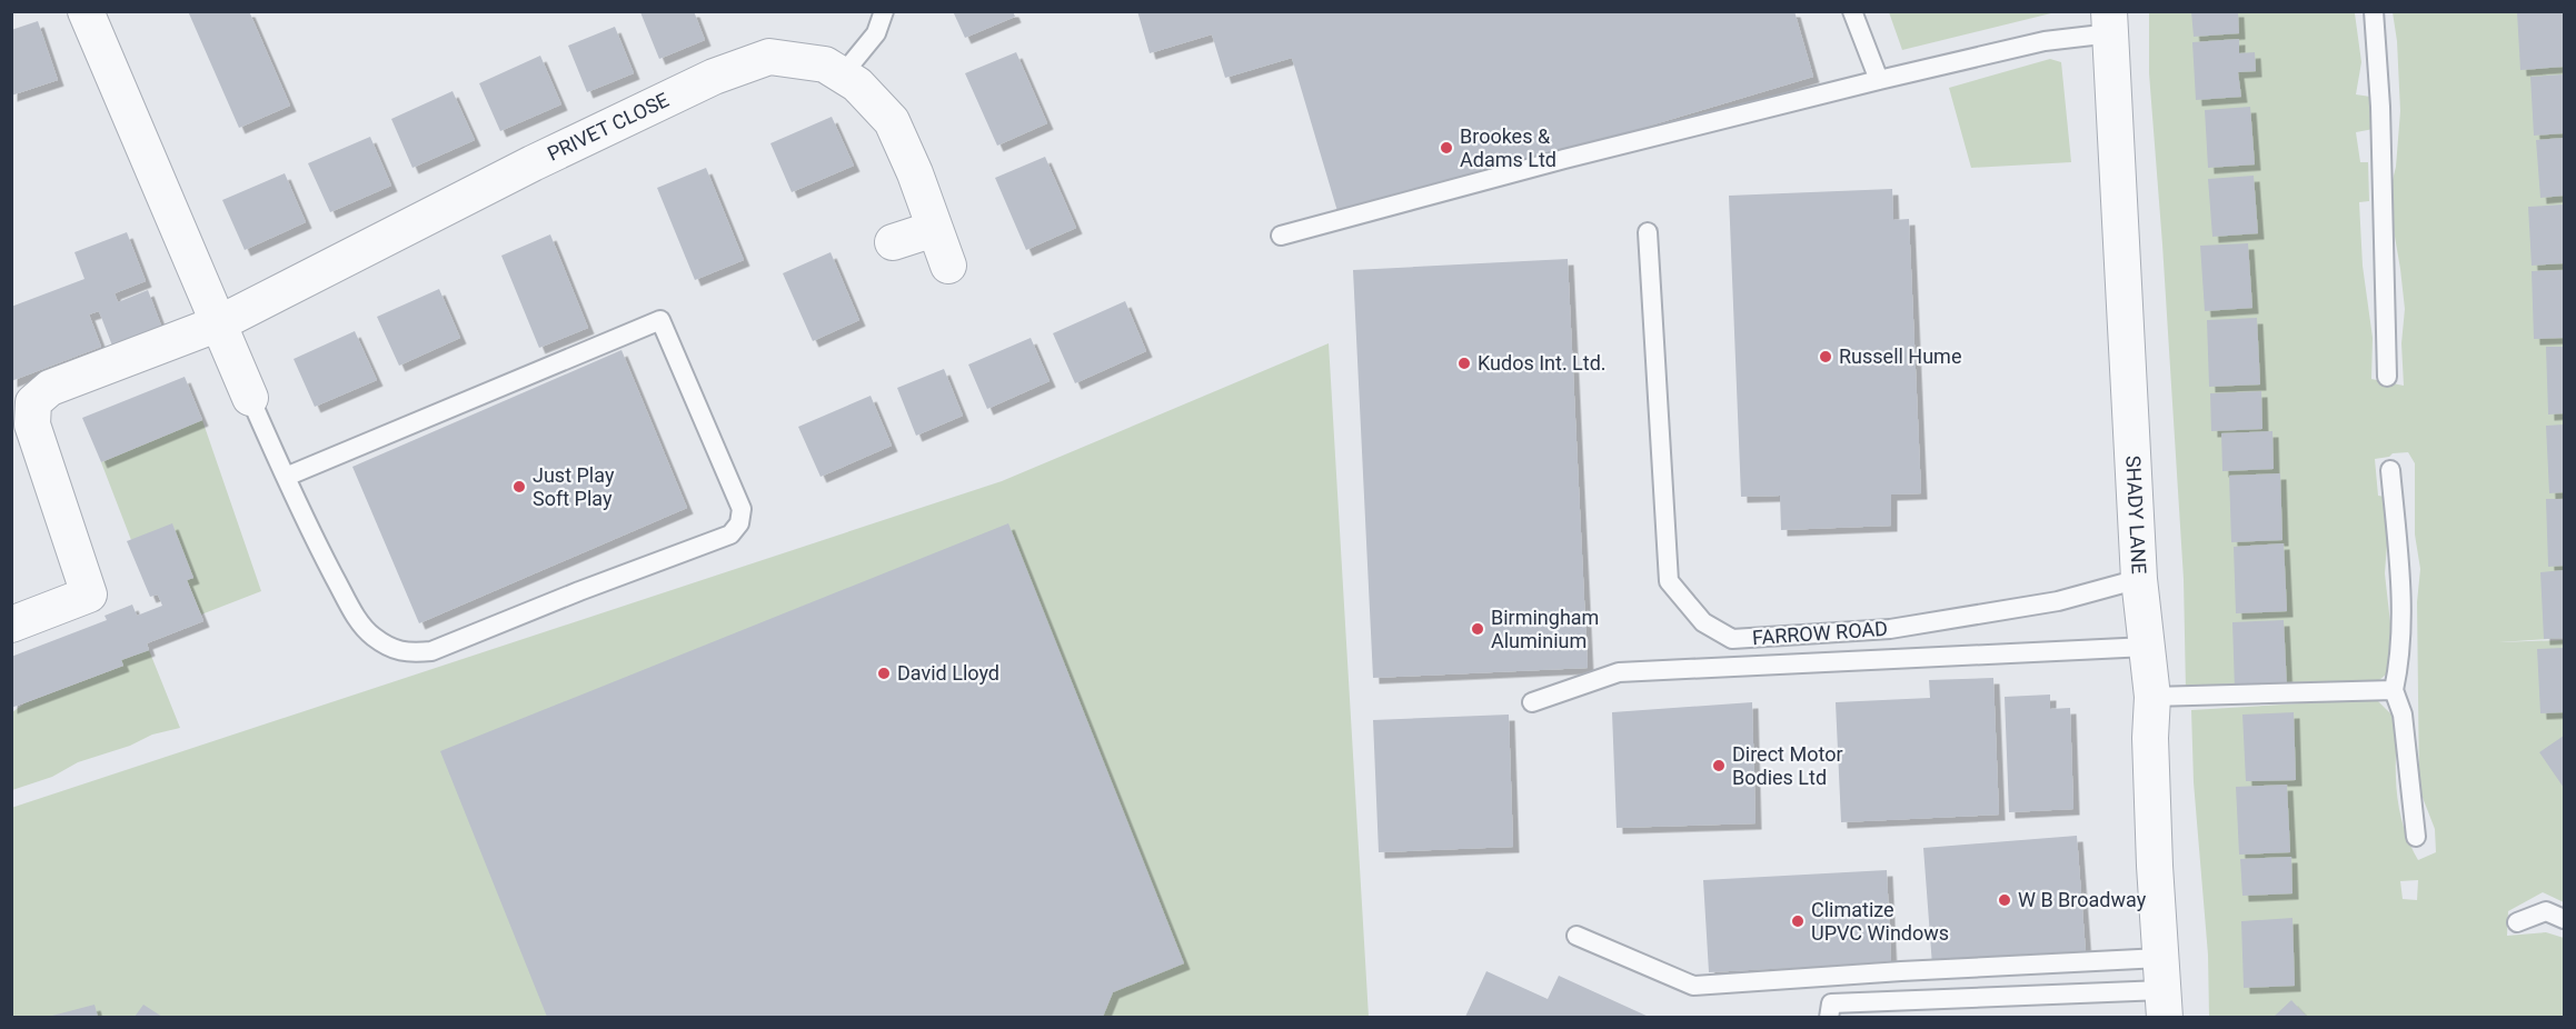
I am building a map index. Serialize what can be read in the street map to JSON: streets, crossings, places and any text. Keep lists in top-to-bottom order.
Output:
{
  "streets": {
    "street": ["PRIVET CLOSE", "SHADY LANE"],
    "lane": ["FARROW ROAD"]
  },
  "crossings": [
    ["SHADY LANE", "FARROW ROAD"]
  ],
  "places": [
    "Brookes & Adams Ltd",
    "Russell Hume",
    "Kudos Int. Ltd.",
    "Just Play Soft Play",
    "Birmingham Aluminium",
    "David Lloyd",
    "Direct Motor Bodies Ltd",
    "W B Broadway",
    "Climatize UPVC Windows"
  ]
}
